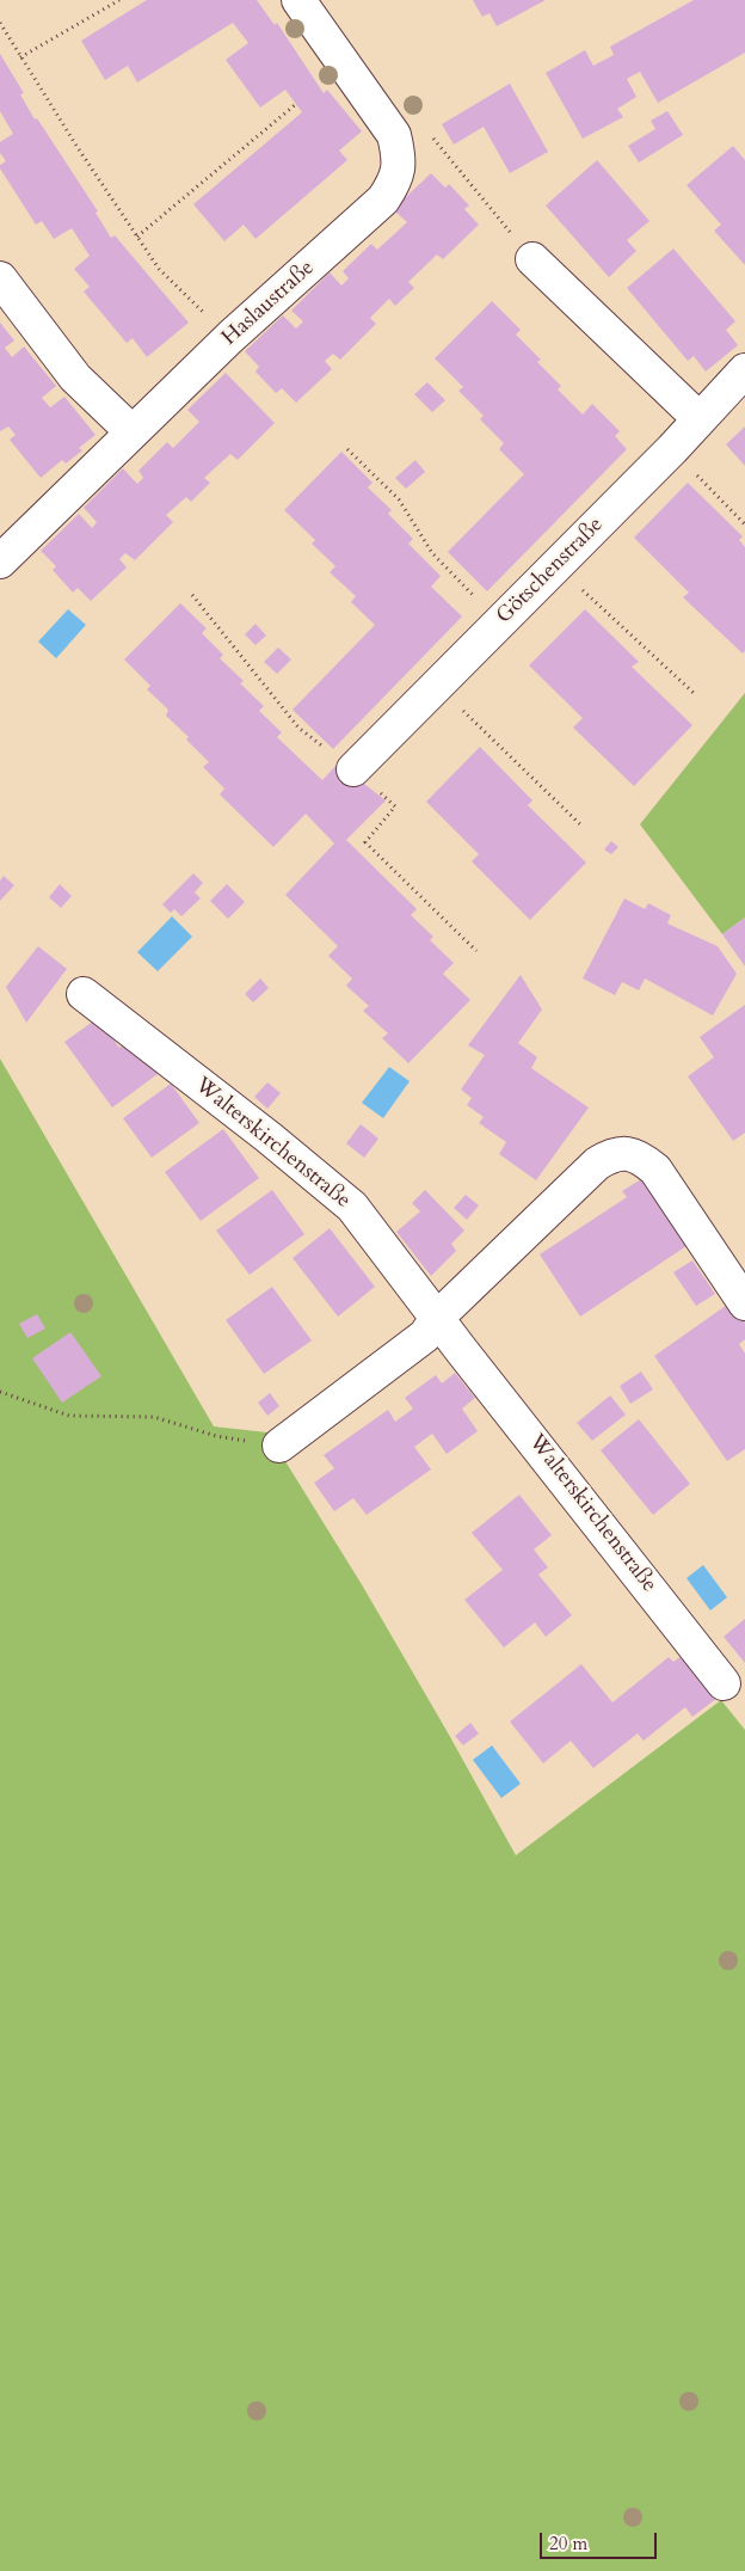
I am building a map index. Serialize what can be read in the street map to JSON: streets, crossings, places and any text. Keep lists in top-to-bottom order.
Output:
{
  "streets": {
    "street": ["Haslaustraße", "Götschenstraße", "Walterskirchenstraße"]
  },
  "scale_bar": "20 m"
}
